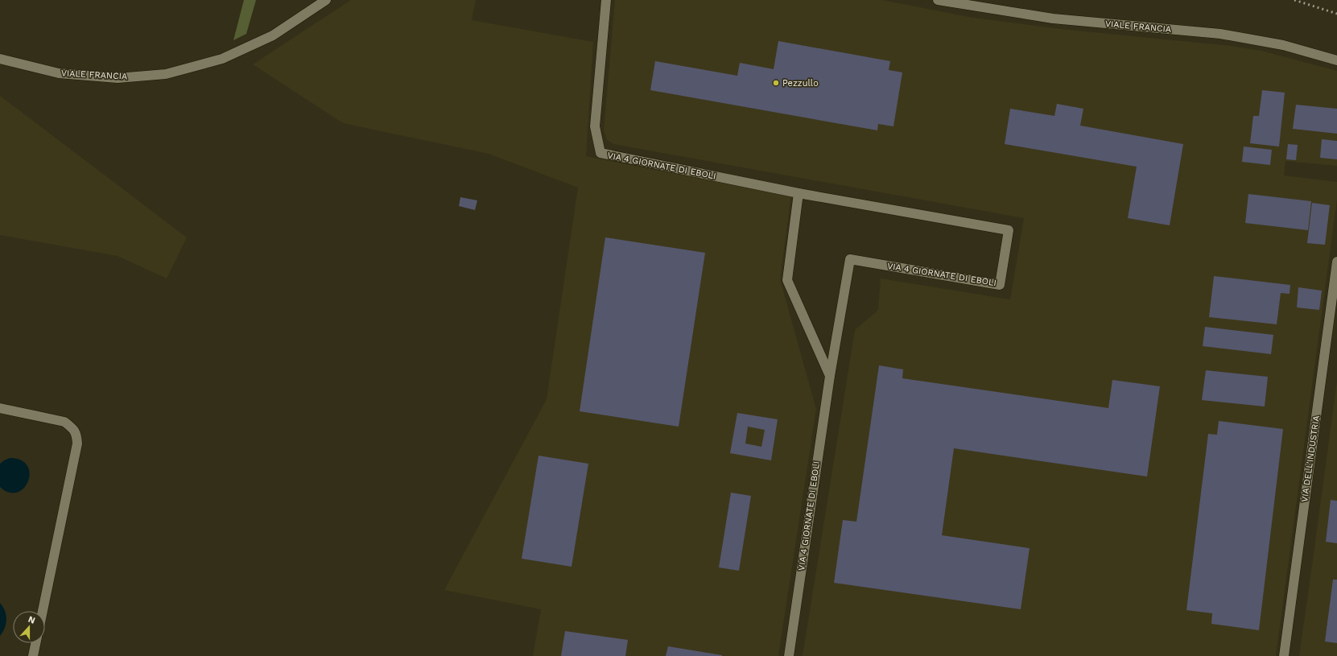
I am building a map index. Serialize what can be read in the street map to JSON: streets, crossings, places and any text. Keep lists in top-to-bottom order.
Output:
{
  "streets": {
    "street": ["VIALE FRANCIA", "VIA 4 GIORNATE DI EBOLI", "VIA DELL'INDUSTRIA"]
  },
  "places": ["Pezzullo"],
  "north": "top"
}
